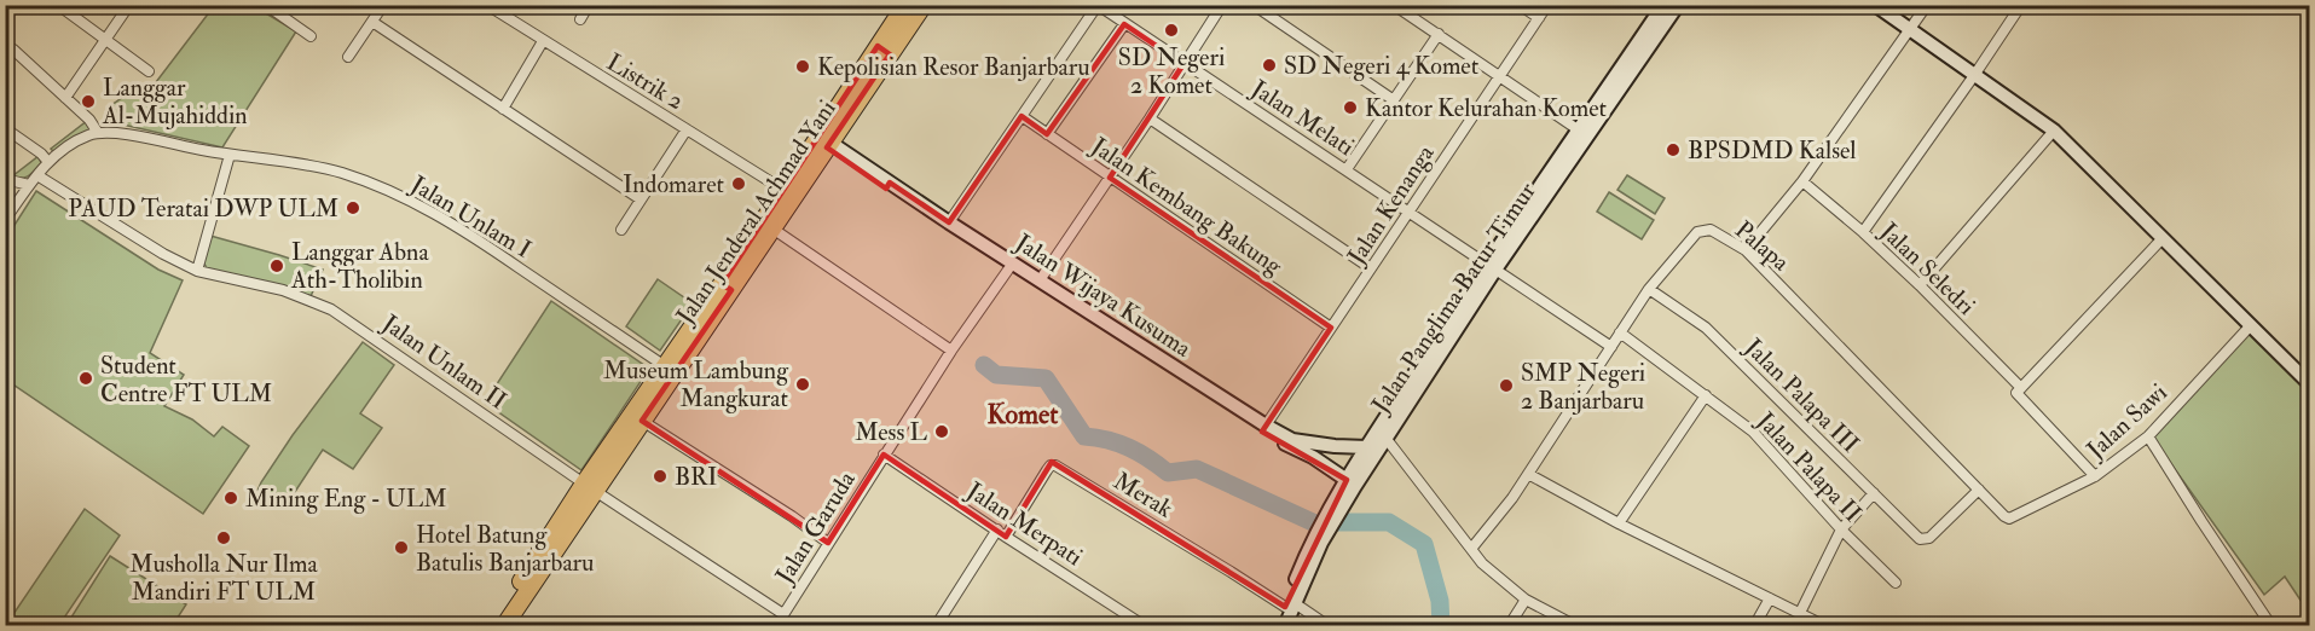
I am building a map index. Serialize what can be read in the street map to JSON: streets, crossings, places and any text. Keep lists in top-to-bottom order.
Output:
{
  "streets": {
    "highway": ["Jalan Jenderal Achmad Yani"],
    "main road": ["Jalan Wijaya Kusuma", "Jalan Panglima Batur Timur"],
    "street": [
      "Listrik 2",
      "Jalan Melati",
      "Jalan Kenanga",
      "Jalan Kembang Bakung",
      "Jalan Unlam I",
      "Palapa",
      "Jalan Seledri",
      "Jalan Unlam II",
      "Jalan Palapa III",
      "Jalan Sawi",
      "Jalan Palapa II",
      "Merak",
      "Jalan Merpati",
      "Jalan Garuda"
    ]
  },
  "crossings": [
    ["Listrik 2", "Jalan Jenderal Achmad Yani"],
    ["Jalan Melati", "Jalan Kenanga"],
    ["Jalan Melati", "Palapa"],
    ["Jalan Melati", "Jalan Panglima Batur Timur"],
    ["Jalan Kenanga", "Jalan Kembang Bakung"],
    ["Jalan Kenanga", "Jalan Wijaya Kusuma"],
    ["Jalan Jenderal Achmad Yani", "Jalan Unlam I"],
    ["Jalan Jenderal Achmad Yani", "Jalan Wijaya Kusuma"],
    ["Jalan Jenderal Achmad Yani", "Jalan Unlam II"],
    ["Palapa", "Jalan Palapa III"],
    ["Palapa", "Jalan Sawi"],
    ["Palapa", "Jalan Palapa II"],
    ["Jalan Seledri", "Jalan Sawi"],
    ["Jalan Wijaya Kusuma", "Jalan Panglima Batur Timur"],
    ["Jalan Wijaya Kusuma", "Jalan Garuda"],
    ["Jalan Panglima Batur Timur", "Merak"],
    ["Jalan Unlam II", "Jalan Garuda"],
    ["Merak", "Jalan Merpati"],
    ["Jalan Merpati", "Jalan Garuda"]
  ],
  "districts": ["Komet"],
  "places": [
    "SD Negeri 2 Komet",
    "SD Negeri 4 Komet",
    "Kepolisian Resor Banjarbaru",
    "Langgar Al-Mujahiddin",
    "Kantor Kelurahan Komet",
    "BPSDMD Kalsel",
    "Indomaret",
    "PAUD Teratai DWP ULM",
    "Langgar Abna Ath-Tholibin",
    "Student Centre FT ULM",
    "Museum Lambung Mangkurat",
    "SMP Negeri 2 Banjarbaru",
    "Mess L",
    "BRI",
    "Mining Eng - ULM",
    "Musholla Nur Ilma Mandiri FT ULM",
    "Hotel Batung Batulis Banjarbaru"
  ]
}
